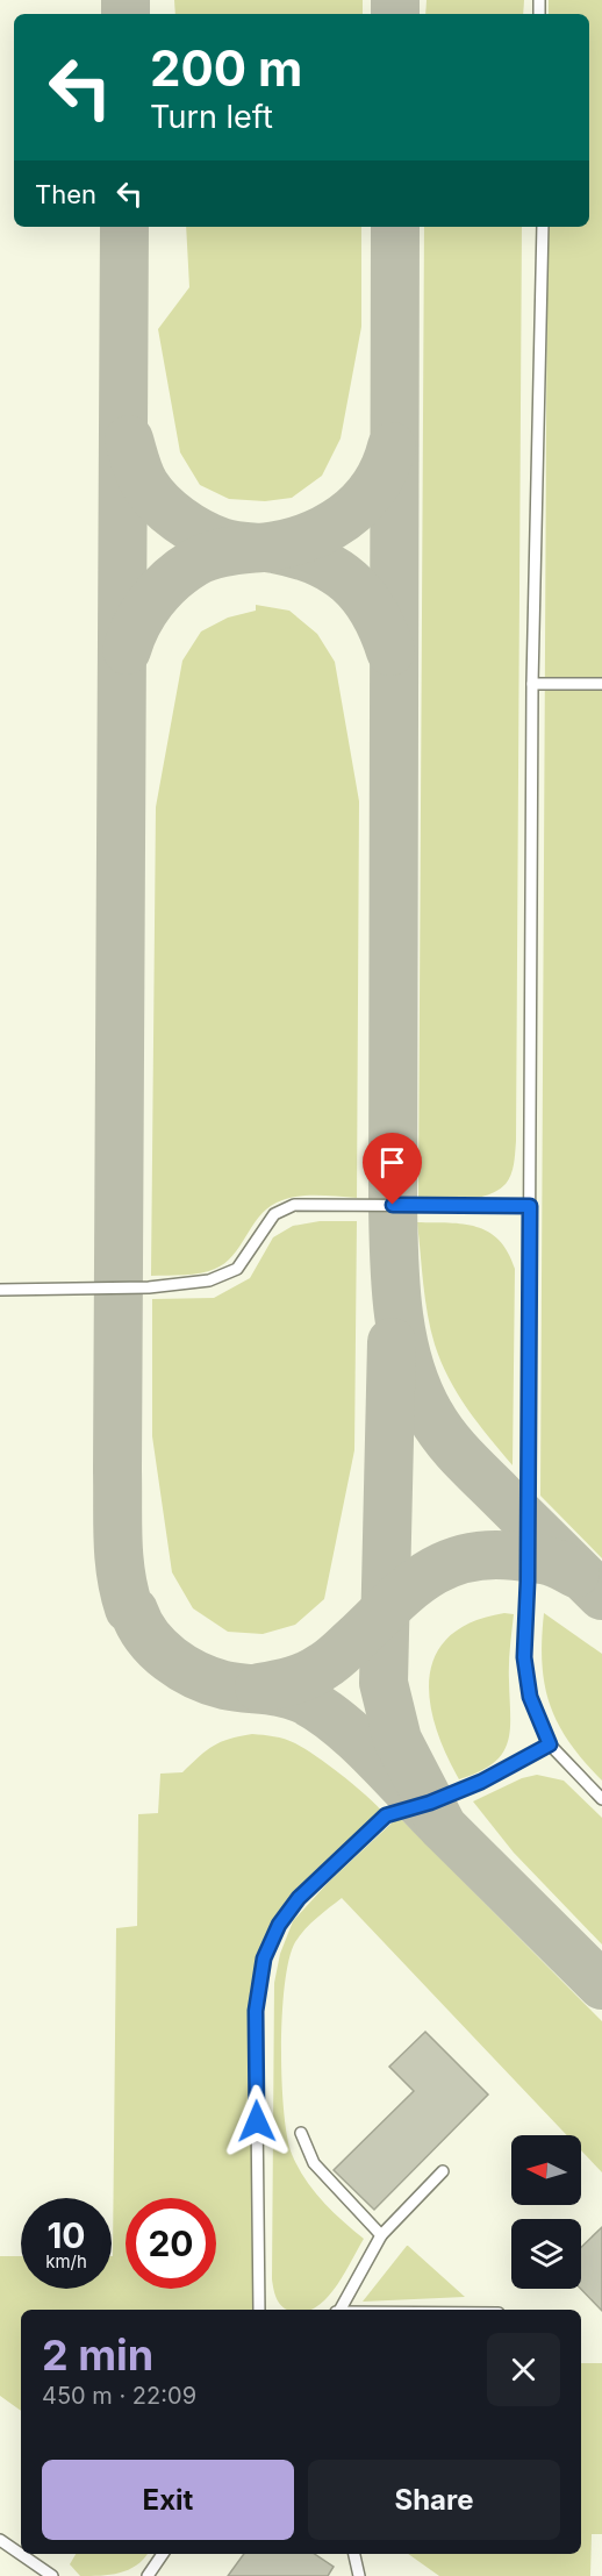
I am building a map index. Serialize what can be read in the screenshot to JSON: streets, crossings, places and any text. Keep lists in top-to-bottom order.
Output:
{
  "north": "left",
  "page": {
    "turn": ["200 m", "Turn left"],
    "then": "Then",
    "speed": "10 km/h",
    "limit": "20",
    "heading": ["2 min", "450 m · 22:09"],
    "buttons": ["Exit", "Share"]
  }
}
